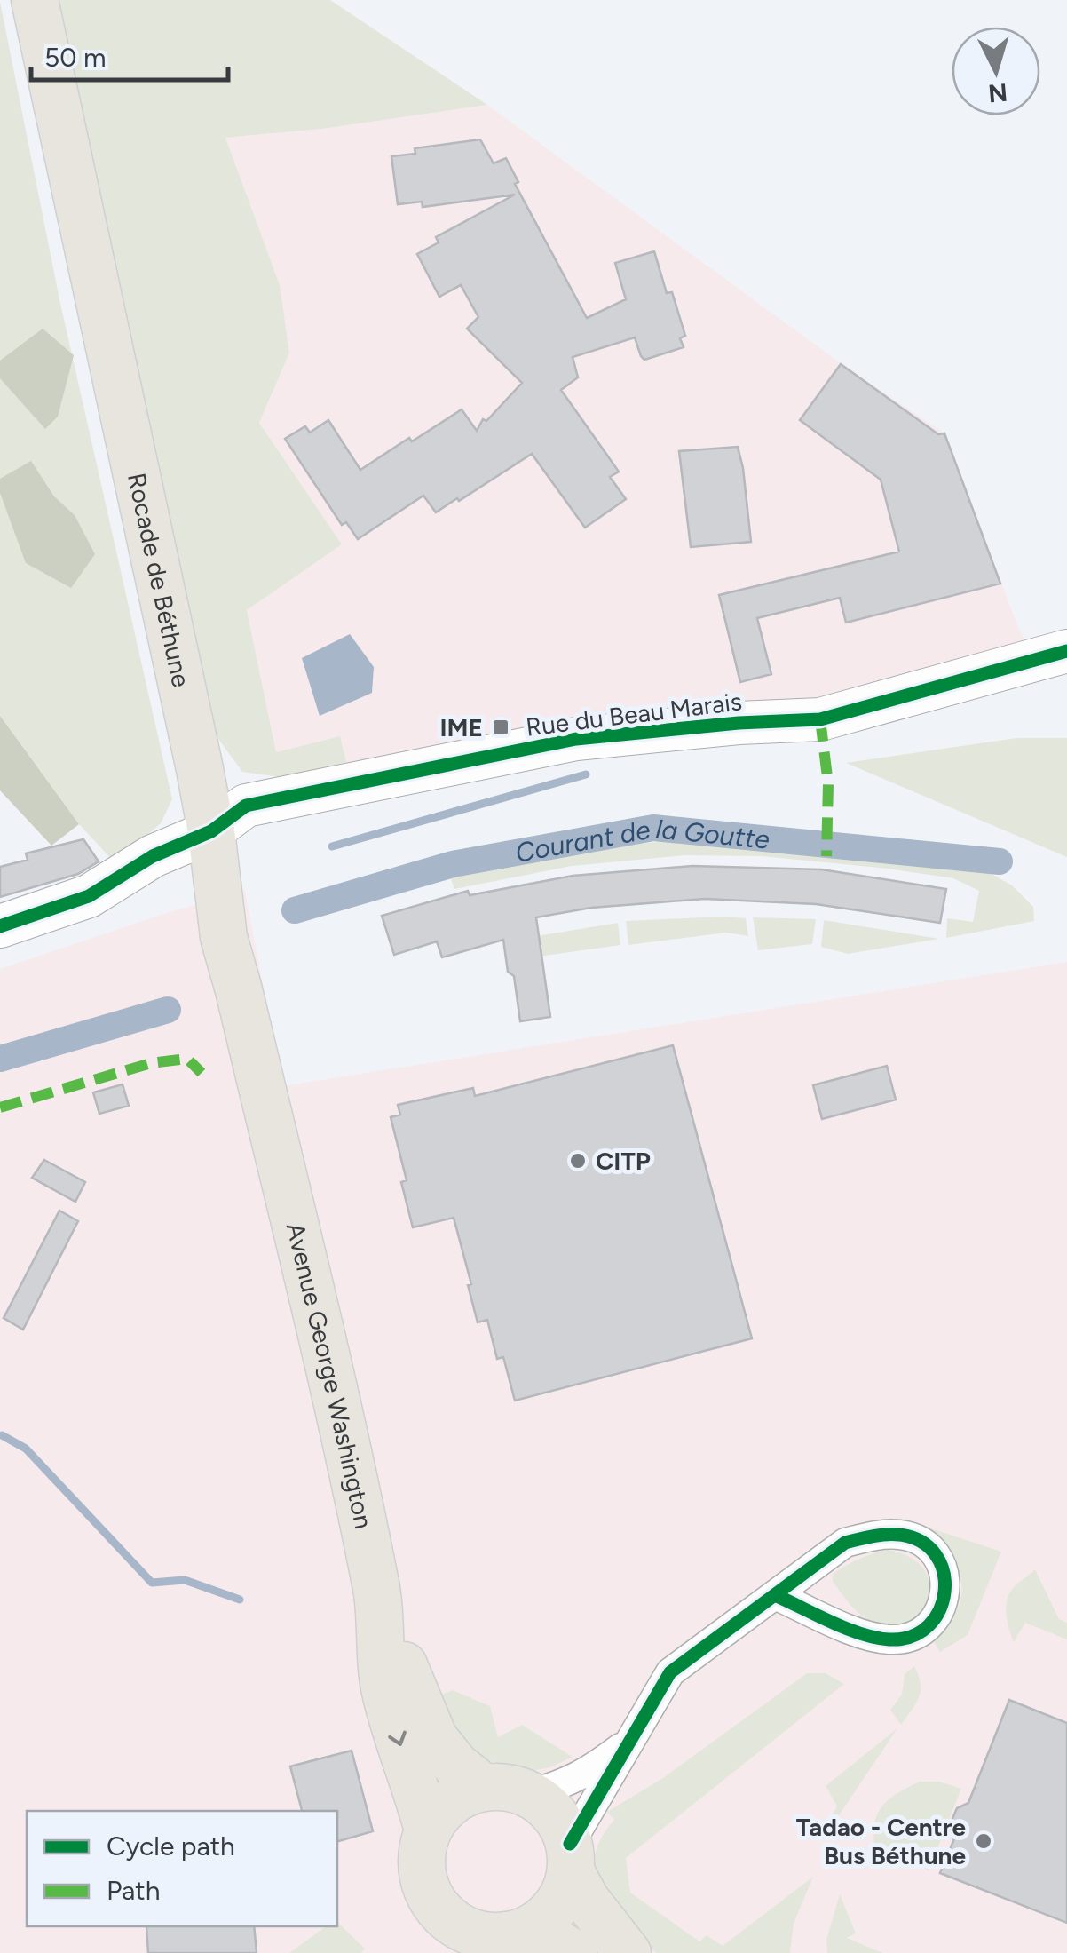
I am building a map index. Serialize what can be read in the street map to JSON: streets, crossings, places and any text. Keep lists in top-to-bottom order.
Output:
{
  "streets": {
    "main road": ["Rocade de Béthune", "Avenue George Washington"],
    "street": ["Rue du Beau Marais"]
  },
  "crossings": [
    ["Rocade de Béthune", "Rue du Beau Marais"],
    ["Rocade de Béthune", "Avenue George Washington"]
  ],
  "water": ["Courant de la Goutte"],
  "places": {
    "transit": ["IME"],
    "other": ["CITP", "Tadao - Centre Bus Béthune"]
  },
  "legend": ["Cycle path", "Path"],
  "scale_bar": "50 m",
  "north": "bottom"
}
